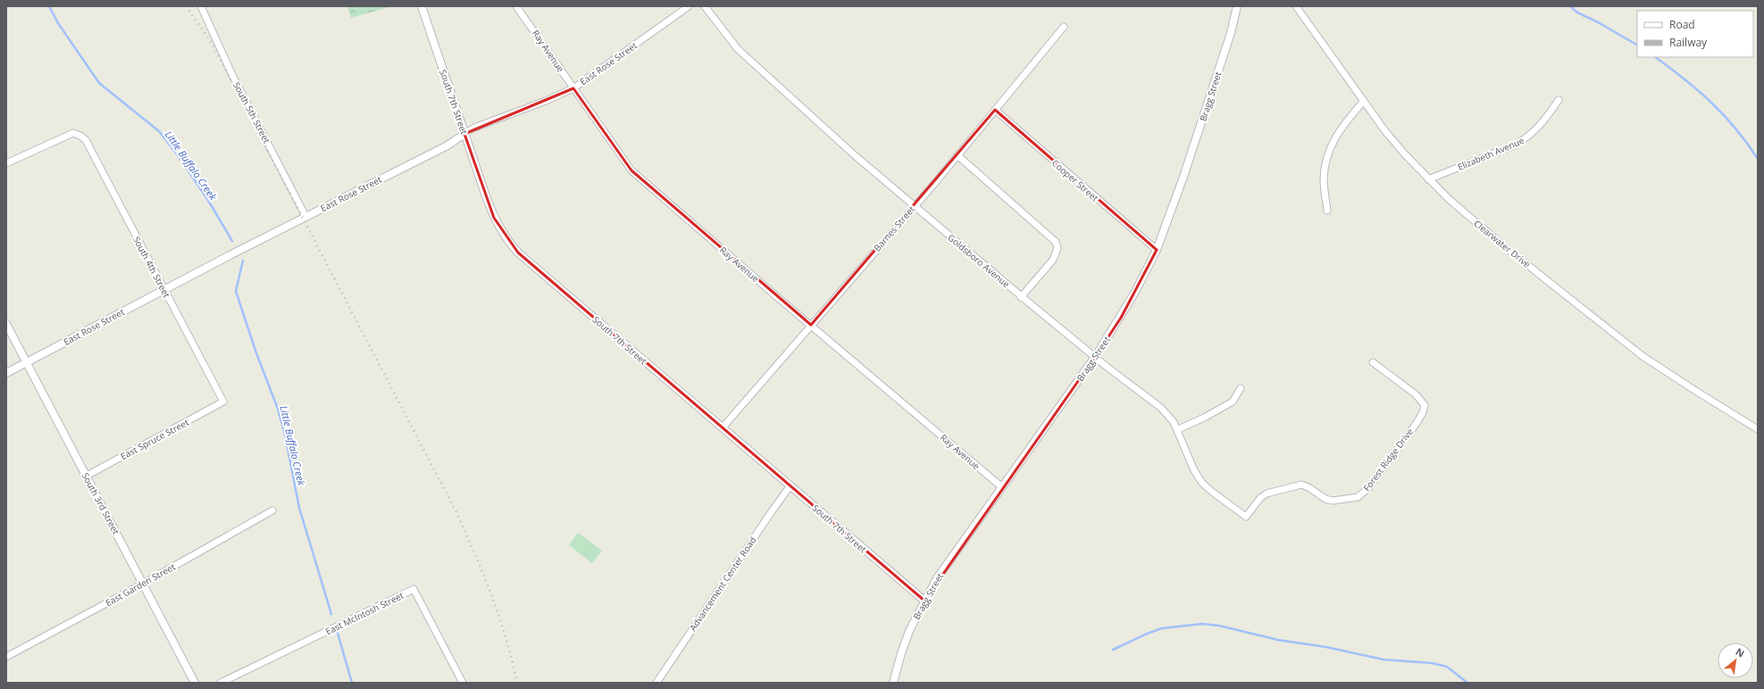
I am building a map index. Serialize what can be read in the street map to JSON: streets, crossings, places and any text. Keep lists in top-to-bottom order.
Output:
{
  "streets": {
    "street": [
      "Ray Avenue",
      "East Rose Street",
      "Bragg Street",
      "South 7th Street",
      "South 5th Street",
      "Elizabeth Avenue",
      "Cooper Street",
      "Barnes Street",
      "Clearwater Drive",
      "Goldsboro Avenue",
      "South 4th Street",
      "East Spruce Street",
      "Forest Ridge Drive",
      "South 3rd Street",
      "Advancement Center Road",
      "East Garden Street",
      "East McIntosh Street"
    ]
  },
  "crossings": [
    ["Ray Avenue", "East Rose Street"],
    ["Ray Avenue", "Bragg Street"],
    ["Ray Avenue", "Barnes Street"],
    ["East Rose Street", "South 7th Street"],
    ["East Rose Street", "South 5th Street"],
    ["East Rose Street", "South 4th Street"],
    ["East Rose Street", "South 3rd Street"],
    ["Bragg Street", "South 7th Street"],
    ["Bragg Street", "Cooper Street"],
    ["Bragg Street", "Goldsboro Avenue"],
    ["South 7th Street", "Barnes Street"],
    ["South 7th Street", "Advancement Center Road"],
    ["Elizabeth Avenue", "Clearwater Drive"],
    ["Cooper Street", "Barnes Street"],
    ["Barnes Street", "Goldsboro Avenue"],
    ["Goldsboro Avenue", "Forest Ridge Drive"],
    ["South 4th Street", "East Spruce Street"],
    ["East Spruce Street", "South 3rd Street"],
    ["South 3rd Street", "East Garden Street"]
  ],
  "water": ["Little Buffalo Creek"],
  "legend": ["Road", "Railway"],
  "north": "top right"
}
